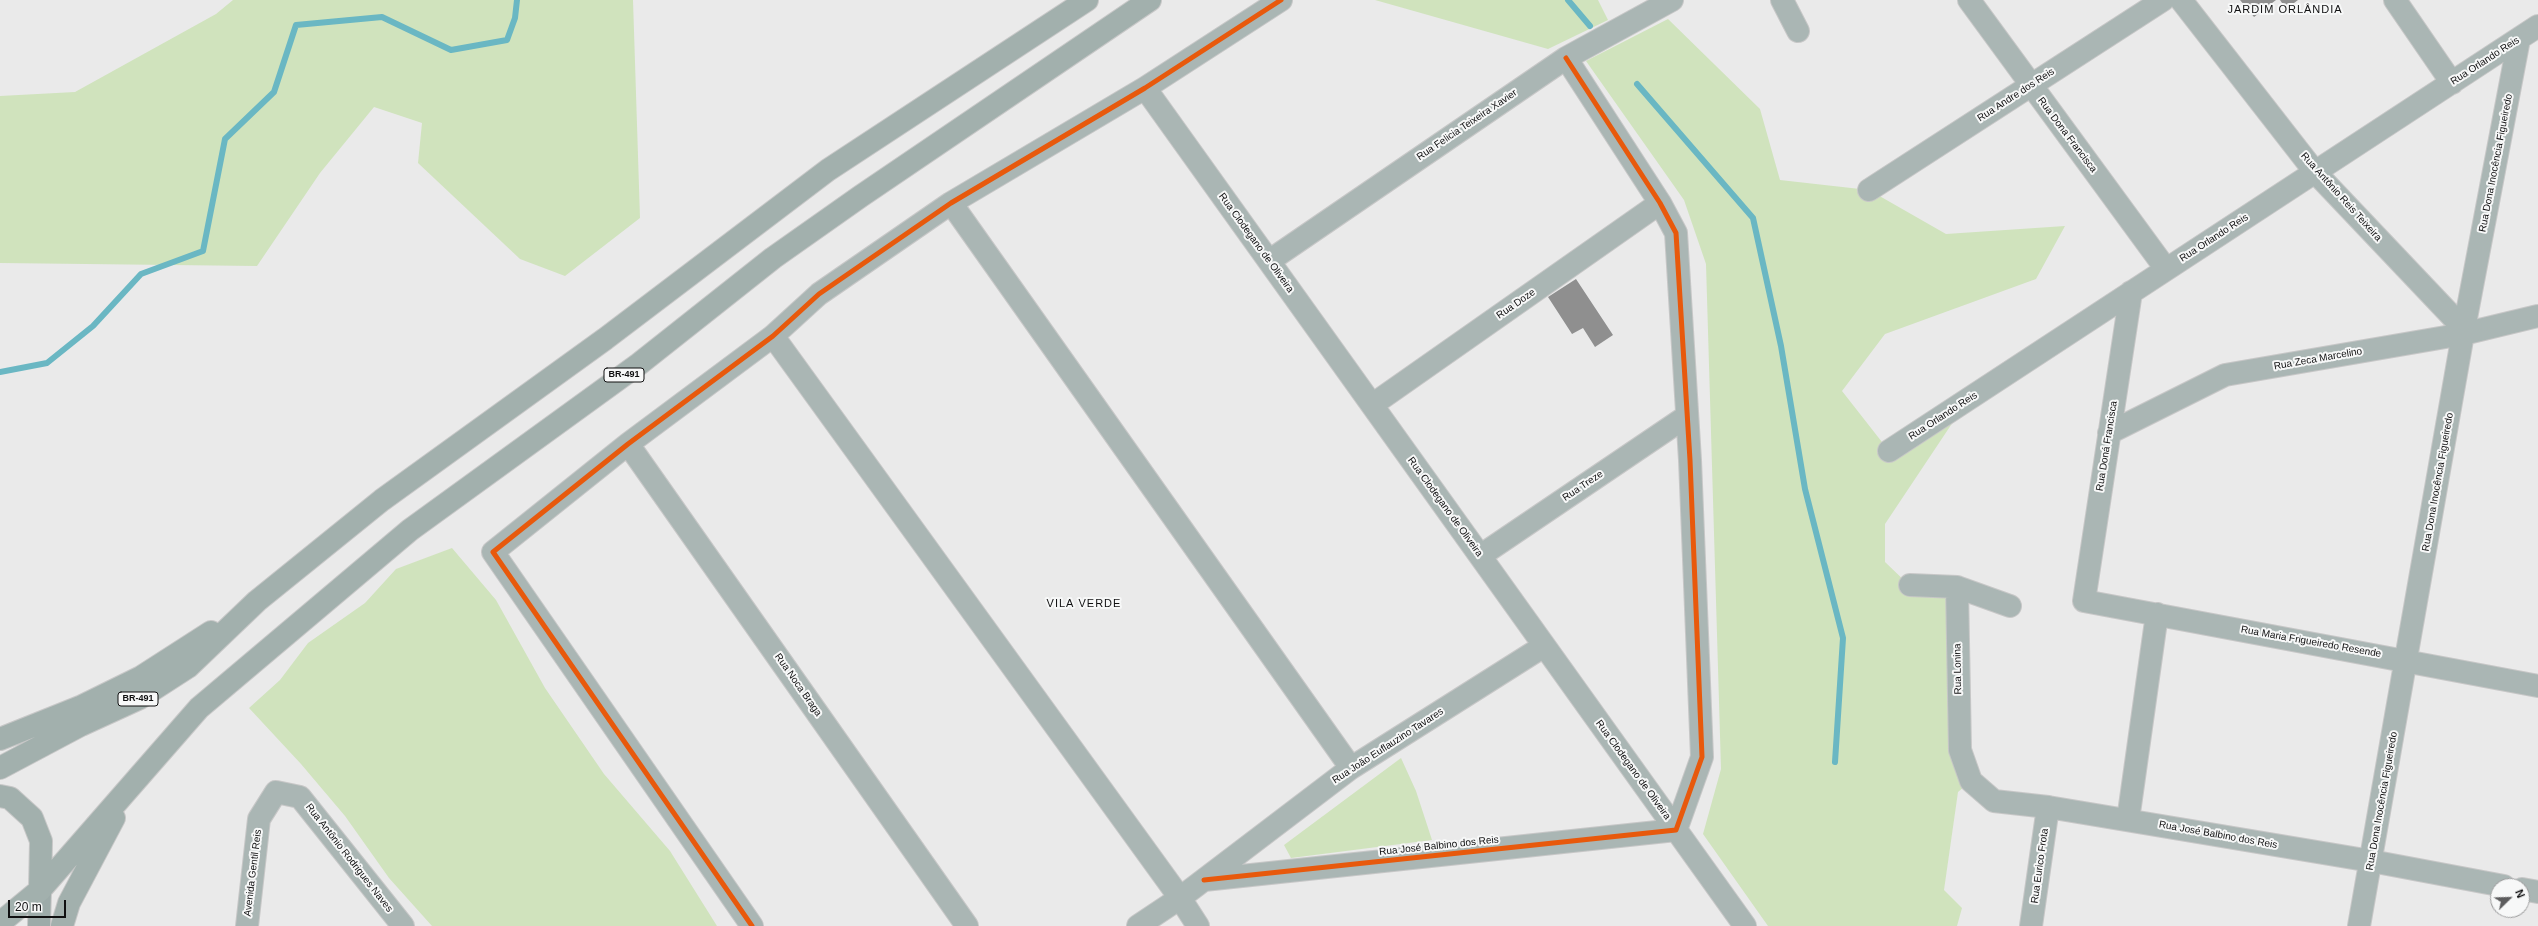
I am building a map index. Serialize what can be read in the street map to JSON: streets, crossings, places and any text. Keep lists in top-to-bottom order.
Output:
{
  "streets": {
    "highway": ["BR-491"],
    "street": [
      "Rua Orlando Reis",
      "Rua Andre dos Reis",
      "Rua Felicia Teixeira Xavier",
      "Rua Dona Francisca",
      "Rua Dona Inocência Figueiredo",
      "Rua Antônio Reis Teixeira",
      "Rua Clodegano de Oliveira",
      "Rua Doze",
      "Rua Zeca Marcelino",
      "Rua Doná Francisca",
      "Rua Treze",
      "Rua Maria Frigueiredo Resende",
      "Rua Lonina",
      "Rua Noca Braga",
      "Rua João Euflauzino Tavares",
      "Rua José Balbino dos Reis",
      "Rua Antônio Rodrigues Naves",
      "Rua Eurico Frota",
      "Avenida Gentil Reis"
    ]
  },
  "crossings": [
    ["Rua Orlando Reis", "Rua Dona Francisca"],
    ["Rua Orlando Reis", "Rua Dona Inocência Figueiredo"],
    ["Rua Orlando Reis", "Rua Antônio Reis Teixeira"],
    ["Rua Orlando Reis", "Rua Doná Francisca"],
    ["Rua Andre dos Reis", "Rua Dona Francisca"],
    ["Rua Felicia Teixeira Xavier", "Rua Clodegano de Oliveira"],
    ["Rua Dona Inocência Figueiredo", "Rua Antônio Reis Teixeira"],
    ["Rua Dona Inocência Figueiredo", "Rua Zeca Marcelino"],
    ["Rua Dona Inocência Figueiredo", "Rua Maria Frigueiredo Resende"],
    ["Rua Dona Inocência Figueiredo", "Rua José Balbino dos Reis"],
    ["Rua Antônio Reis Teixeira", "Rua Zeca Marcelino"],
    ["Rua Clodegano de Oliveira", "Rua Doze"],
    ["Rua Clodegano de Oliveira", "Rua Treze"],
    ["Rua Clodegano de Oliveira", "Rua João Euflauzino Tavares"],
    ["Rua Clodegano de Oliveira", "Rua José Balbino dos Reis"],
    ["Rua Zeca Marcelino", "Rua Doná Francisca"],
    ["Rua Doná Francisca", "Rua Maria Frigueiredo Resende"],
    ["Rua Lonina", "Rua José Balbino dos Reis"],
    ["Rua João Euflauzino Tavares", "Rua José Balbino dos Reis"],
    ["Rua José Balbino dos Reis", "Rua Eurico Frota"],
    ["Rua Antônio Rodrigues Naves", "Avenida Gentil Reis"]
  ],
  "districts": ["JARDIM ORLÂNDIA", "VILA VERDE"],
  "scale_bar": "20 m",
  "north": "top right"
}
